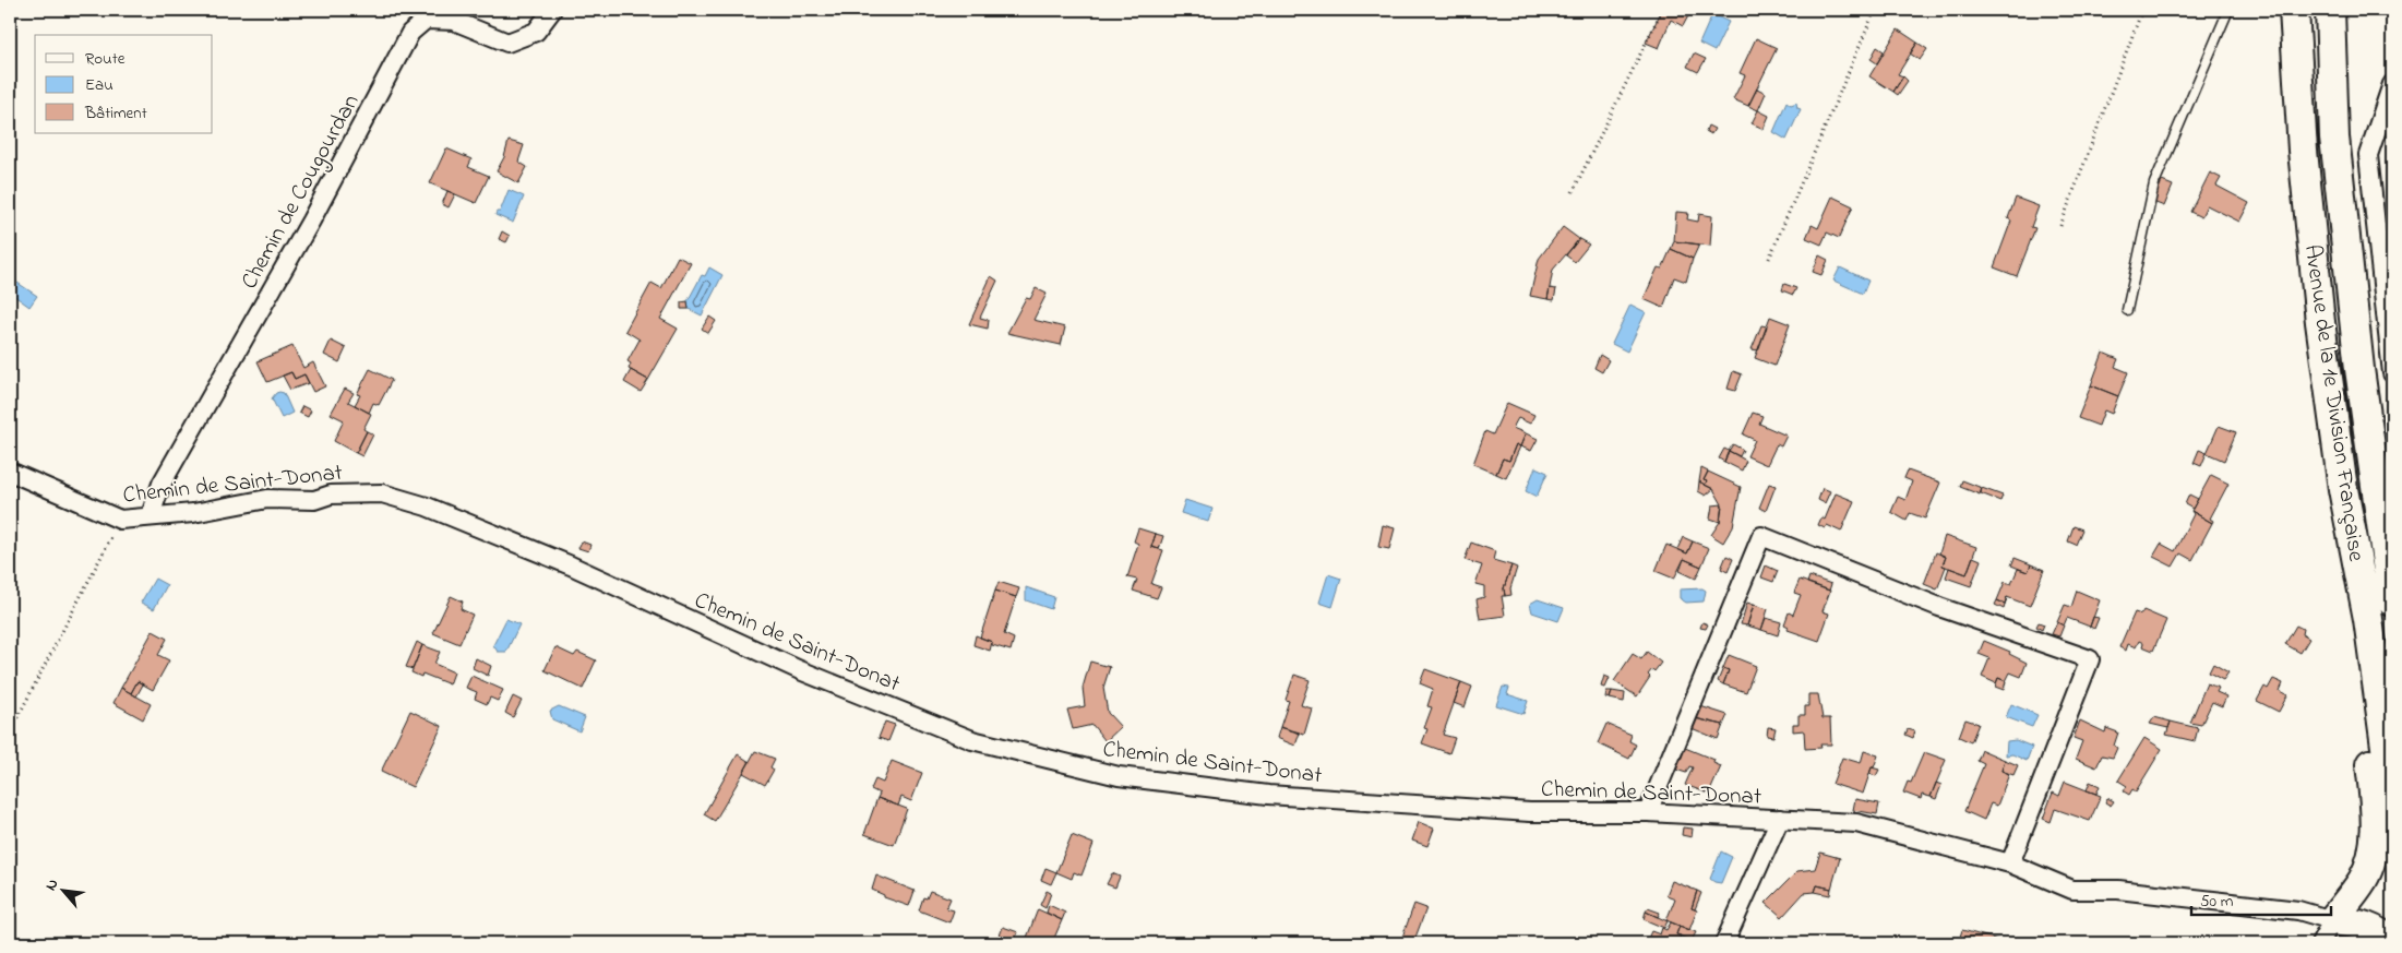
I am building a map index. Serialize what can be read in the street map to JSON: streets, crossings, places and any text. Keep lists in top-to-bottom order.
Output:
{
  "streets": {
    "highway": ["Avenue de la 1e Division Française"],
    "street": ["Chemin de Cougourdan", "Chemin de Saint-Donat"]
  },
  "crossings": [
    ["Chemin de Cougourdan", "Chemin de Saint-Donat"]
  ],
  "legend": ["Route", "Eau", "Bâtiment"],
  "scale_bar": "50 m",
  "north": "top left"
}
